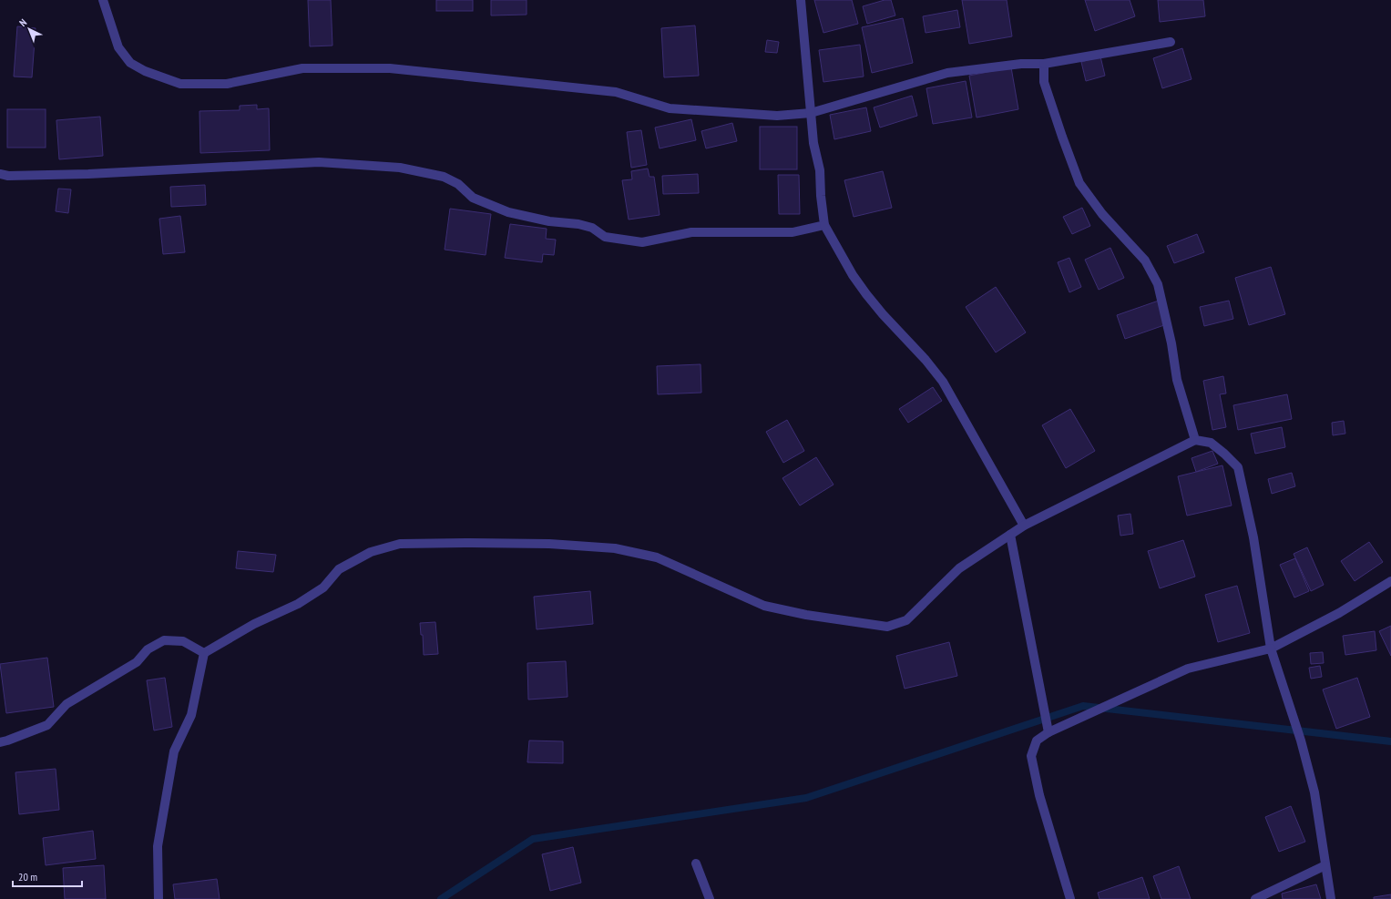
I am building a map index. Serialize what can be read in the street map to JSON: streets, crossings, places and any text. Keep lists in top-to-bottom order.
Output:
{
  "scale_bar": "20 m",
  "north": "top left"
}
